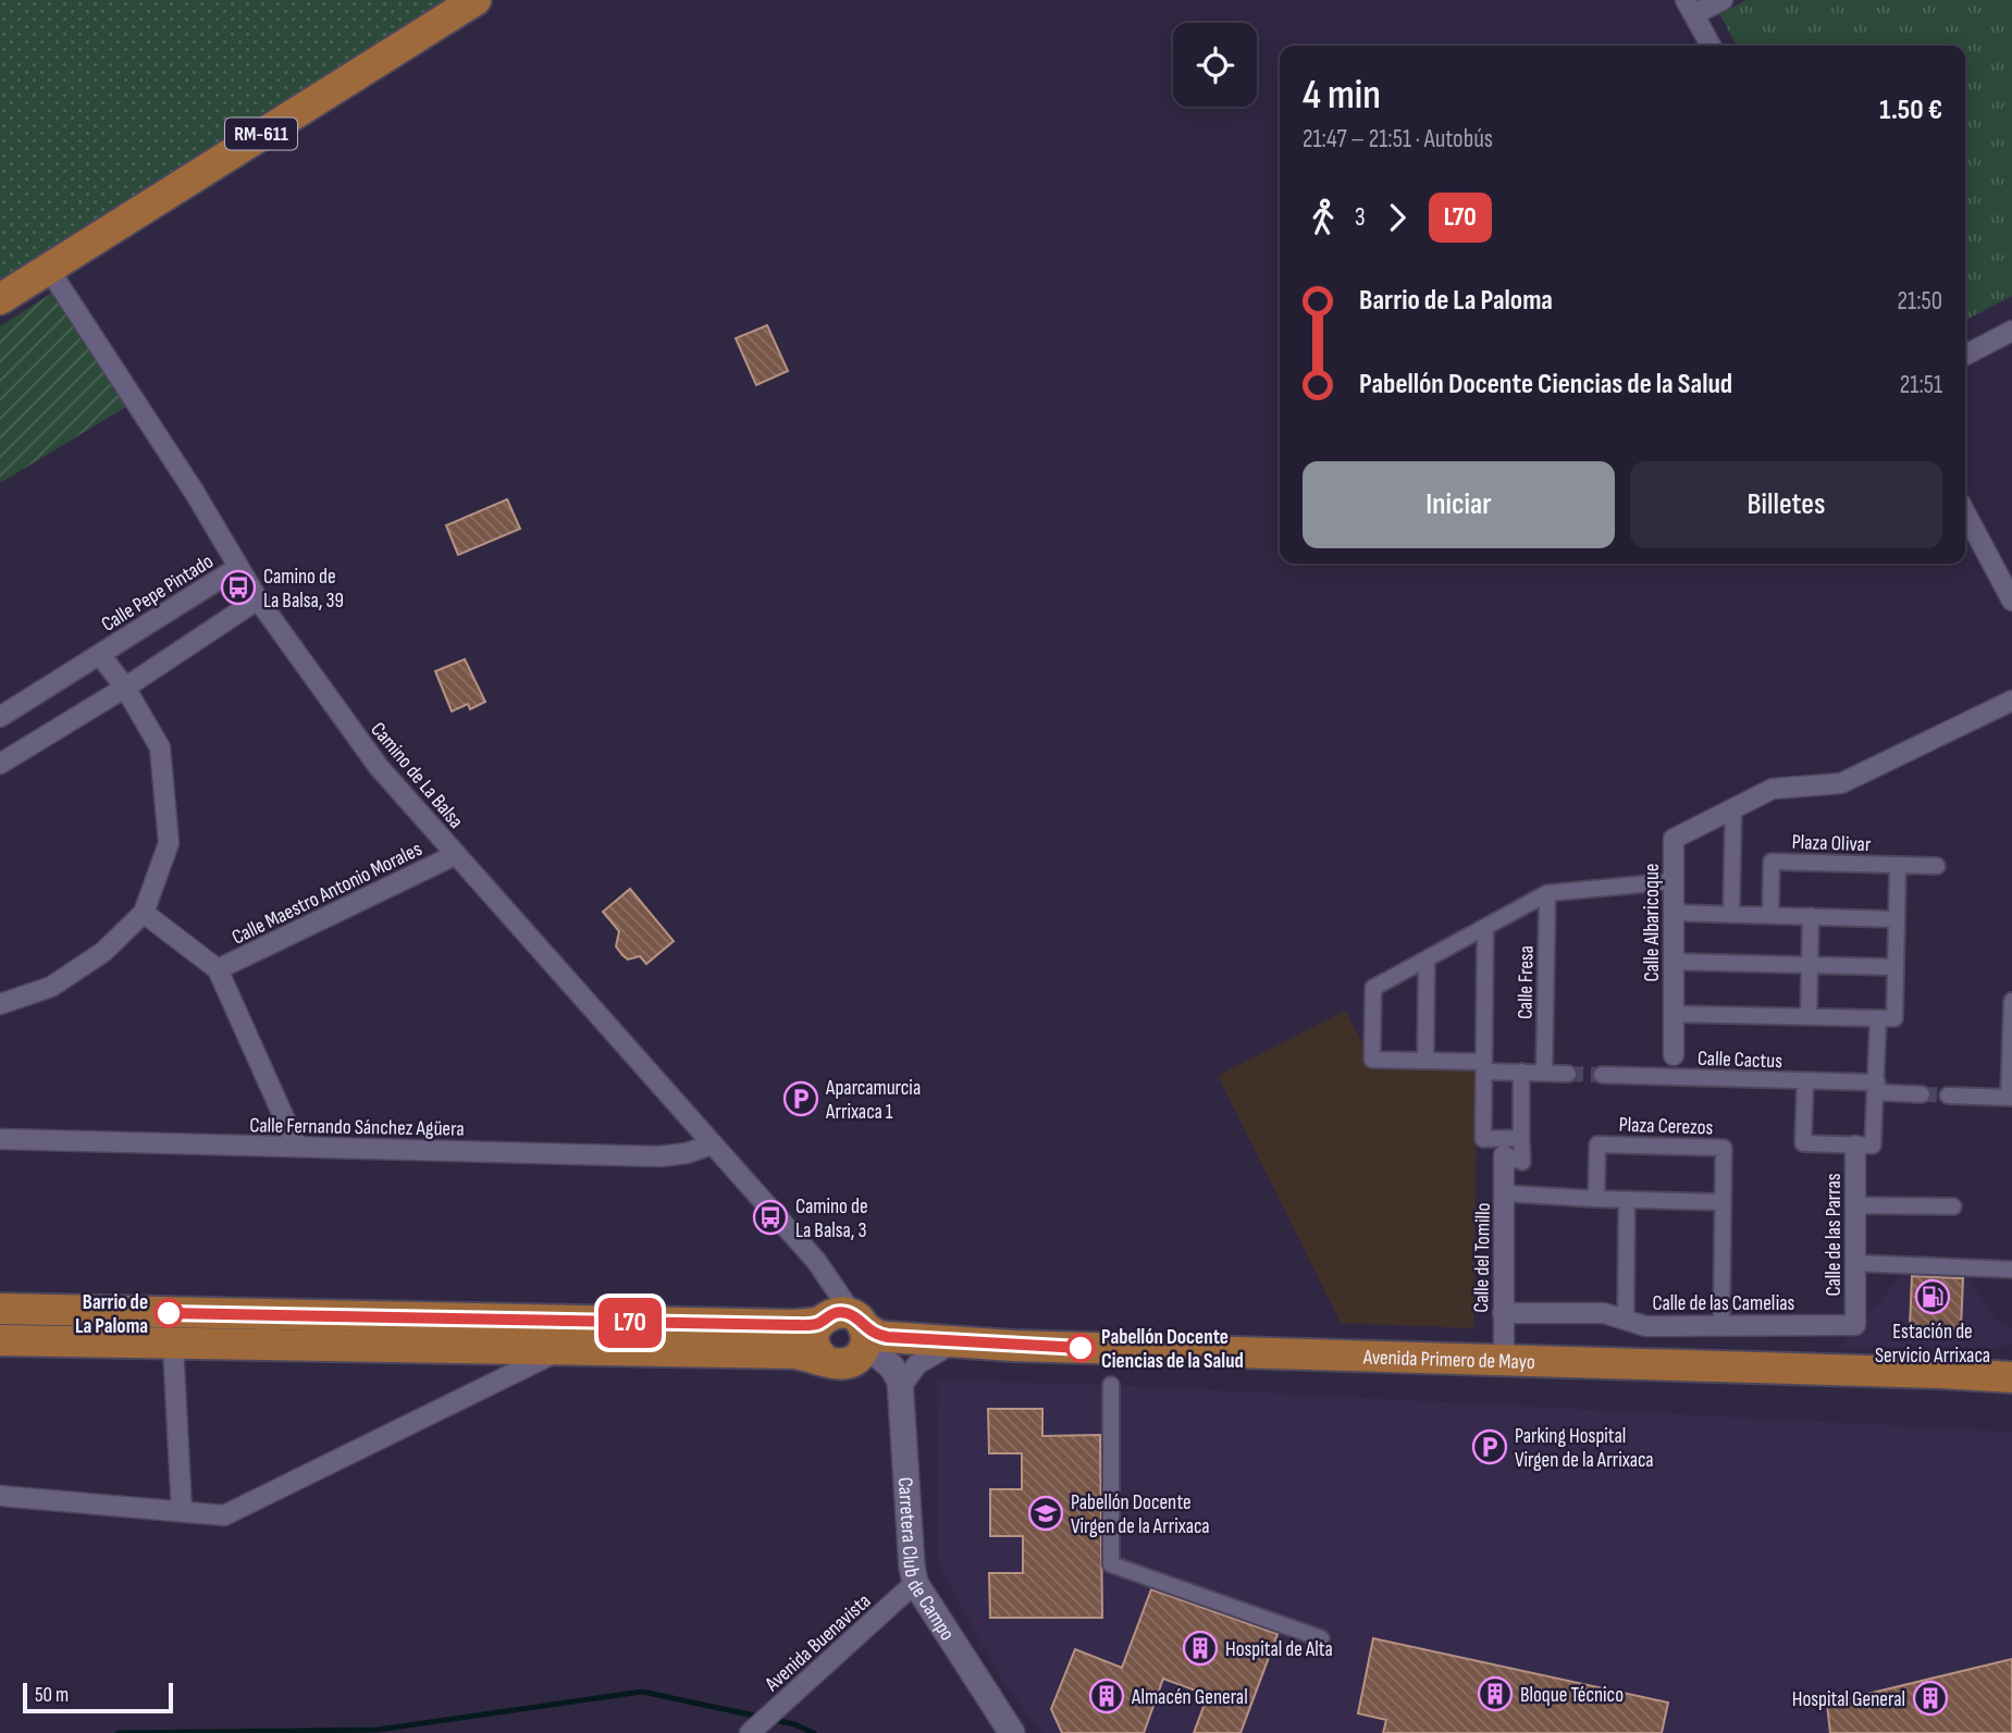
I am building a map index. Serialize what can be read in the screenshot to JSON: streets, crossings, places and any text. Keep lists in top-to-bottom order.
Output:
{
  "streets": {
    "main road": ["RM-611", "Avenida Primero de Mayo"],
    "street": [
      "Calle Pepe Pintado",
      "Camino de La Balsa",
      "Plaza Olivar",
      "Calle Maestro Antonio Morales",
      "Calle Albaricoque",
      "Calle Fresa",
      "Calle Cactus",
      "Plaza Cerezos",
      "Calle Fernando Sánchez Agüera",
      "Calle de las Parras",
      "Calle del Tomillo",
      "Calle de las Camelias",
      "Carretera Club de Campo",
      "Avenida Buenavista"
    ]
  },
  "crossings": [
    ["RM-611", "Camino de La Balsa"],
    ["Calle Pepe Pintado", "Camino de La Balsa"],
    ["Camino de La Balsa", "Calle Maestro Antonio Morales"],
    ["Camino de La Balsa", "Calle Fernando Sánchez Agüera"],
    ["Camino de La Balsa", "Avenida Primero de Mayo"],
    ["Calle de las Parras", "Calle de las Camelias"],
    ["Calle del Tomillo", "Calle de las Camelias"],
    ["Calle del Tomillo", "Avenida Primero de Mayo"],
    ["Carretera Club de Campo", "Avenida Buenavista"]
  ],
  "places": {
    "bus stop": ["Camino de La Balsa, 39", "Camino de La Balsa, 3"],
    "parking": ["Aparcamurcia Arrixaca 1", "Parking Hospital Virgen de la Arrixaca"],
    "fuel station": ["Estación de Servicio Arrixaca"],
    "other": ["Barrio de La Paloma", "Pabellón Docente Ciencias de la Salud"],
    "school or university": ["Pabellón Docente Virgen de la Arrixaca"],
    "building": [
      "Hospital de Alta",
      "Bloque Técnico",
      "Almacén General",
      "Hospital General"
    ]
  },
  "lines": ["bus line L70"],
  "scale_bar": "50 m",
  "page": {
    "on_map": "L70",
    "heading": ["4 min", "21:47 – 21:51 · Autobús", "1.50 €"],
    "legs": ["3", "L70"],
    "list": [
      {
        "name": "Barrio de La Paloma",
        "value": "21:50"
      },
      {
        "name": "Pabellón Docente Ciencias de la Salud",
        "value": "21:51"
      }
    ],
    "buttons": ["Iniciar", "Billetes"],
    "scale": "50 m"
  }
}
